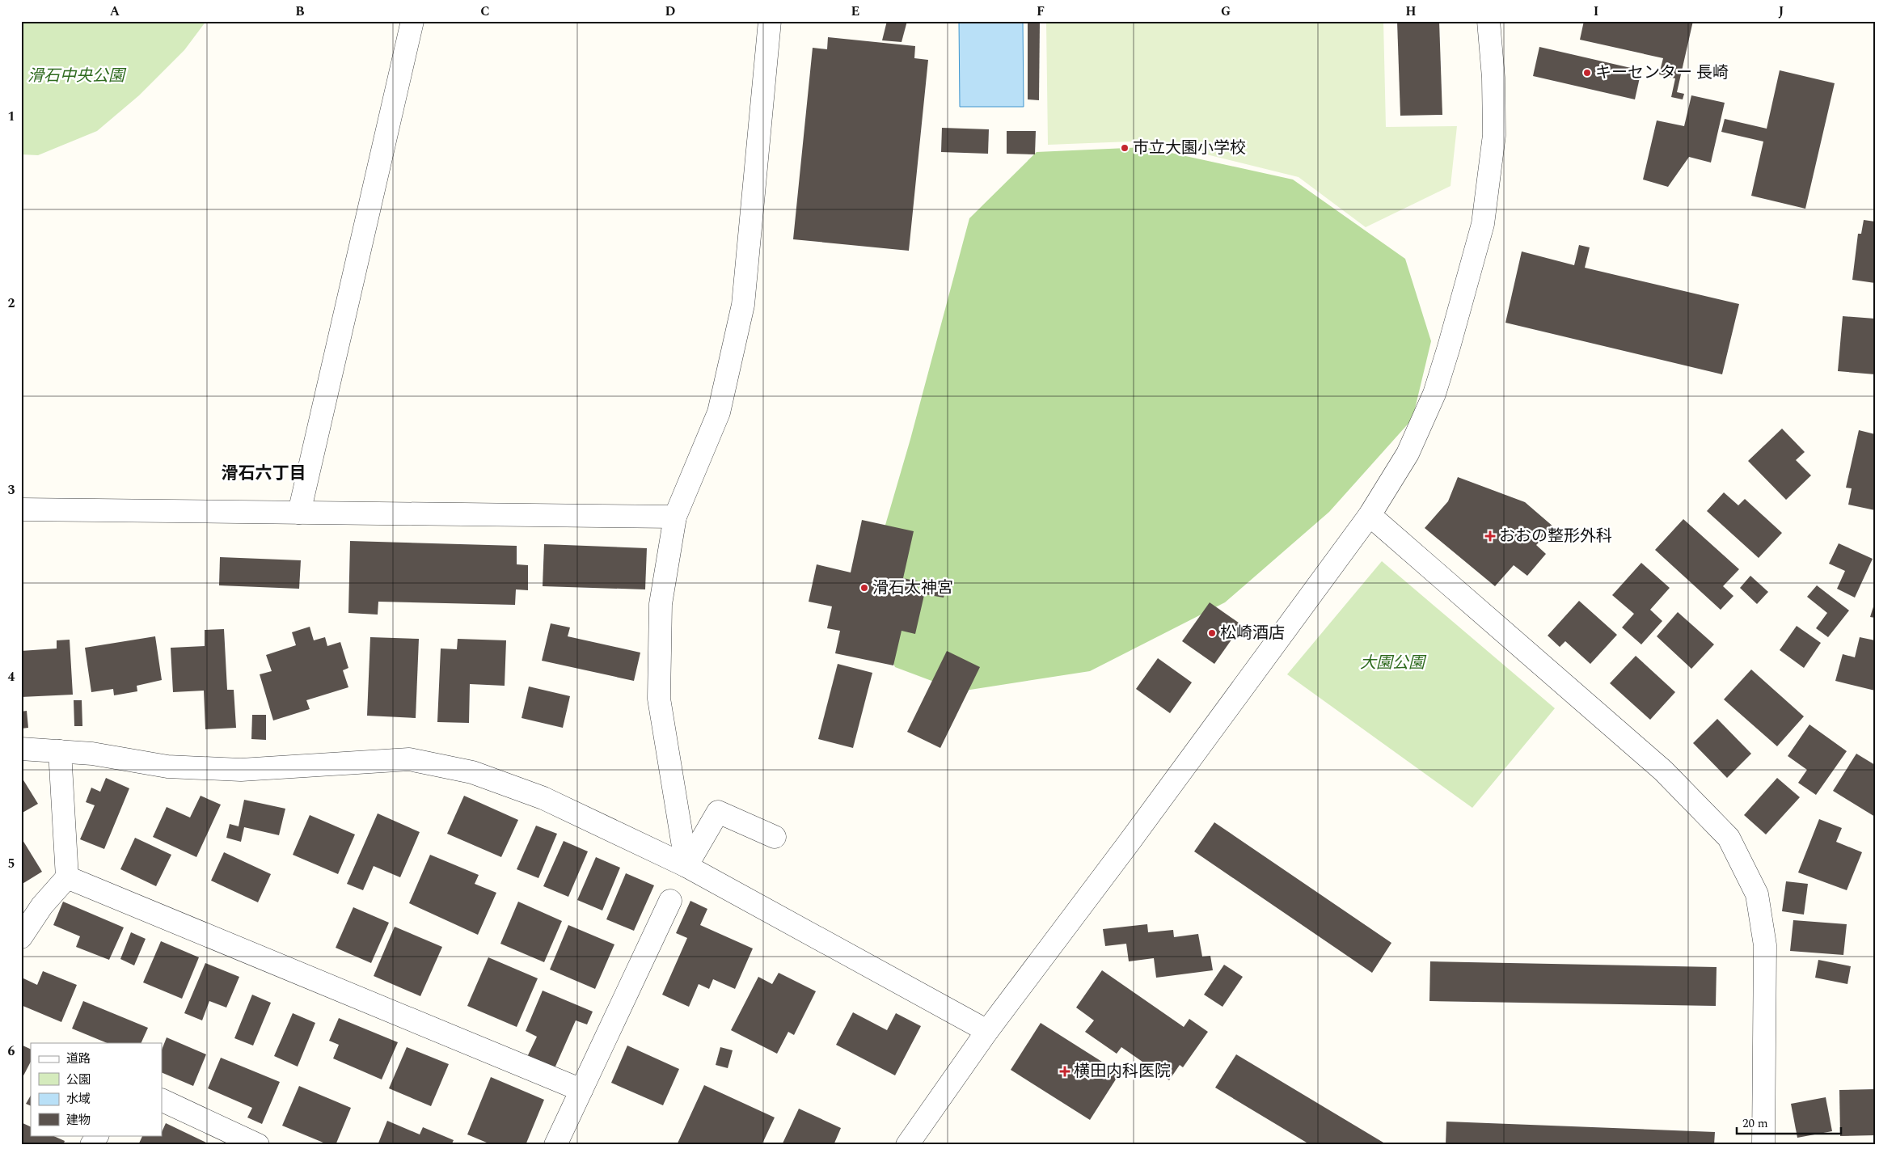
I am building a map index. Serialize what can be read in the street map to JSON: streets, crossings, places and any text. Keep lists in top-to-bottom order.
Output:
{
  "districts": ["滑石六丁目"],
  "parks": ["滑石中央公園", "大園公園"],
  "places": {
    "other": [
      "キーセンター 長崎",
      "市立大園小学校",
      "滑石太神宮",
      "松崎酒店"
    ],
    "health": ["おおの整形外科", "横田内科医院"]
  },
  "legend": [
    "道路",
    "公園",
    "水域",
    "建物"
  ],
  "scale_bar": "20 m",
  "grid": {
    "columns": [
      "A",
      "B",
      "C",
      "D",
      "E",
      "F",
      "G",
      "H",
      "I",
      "J"
    ],
    "rows": [
      "1",
      "2",
      "3",
      "4",
      "5",
      "6"
    ]
  }
}
